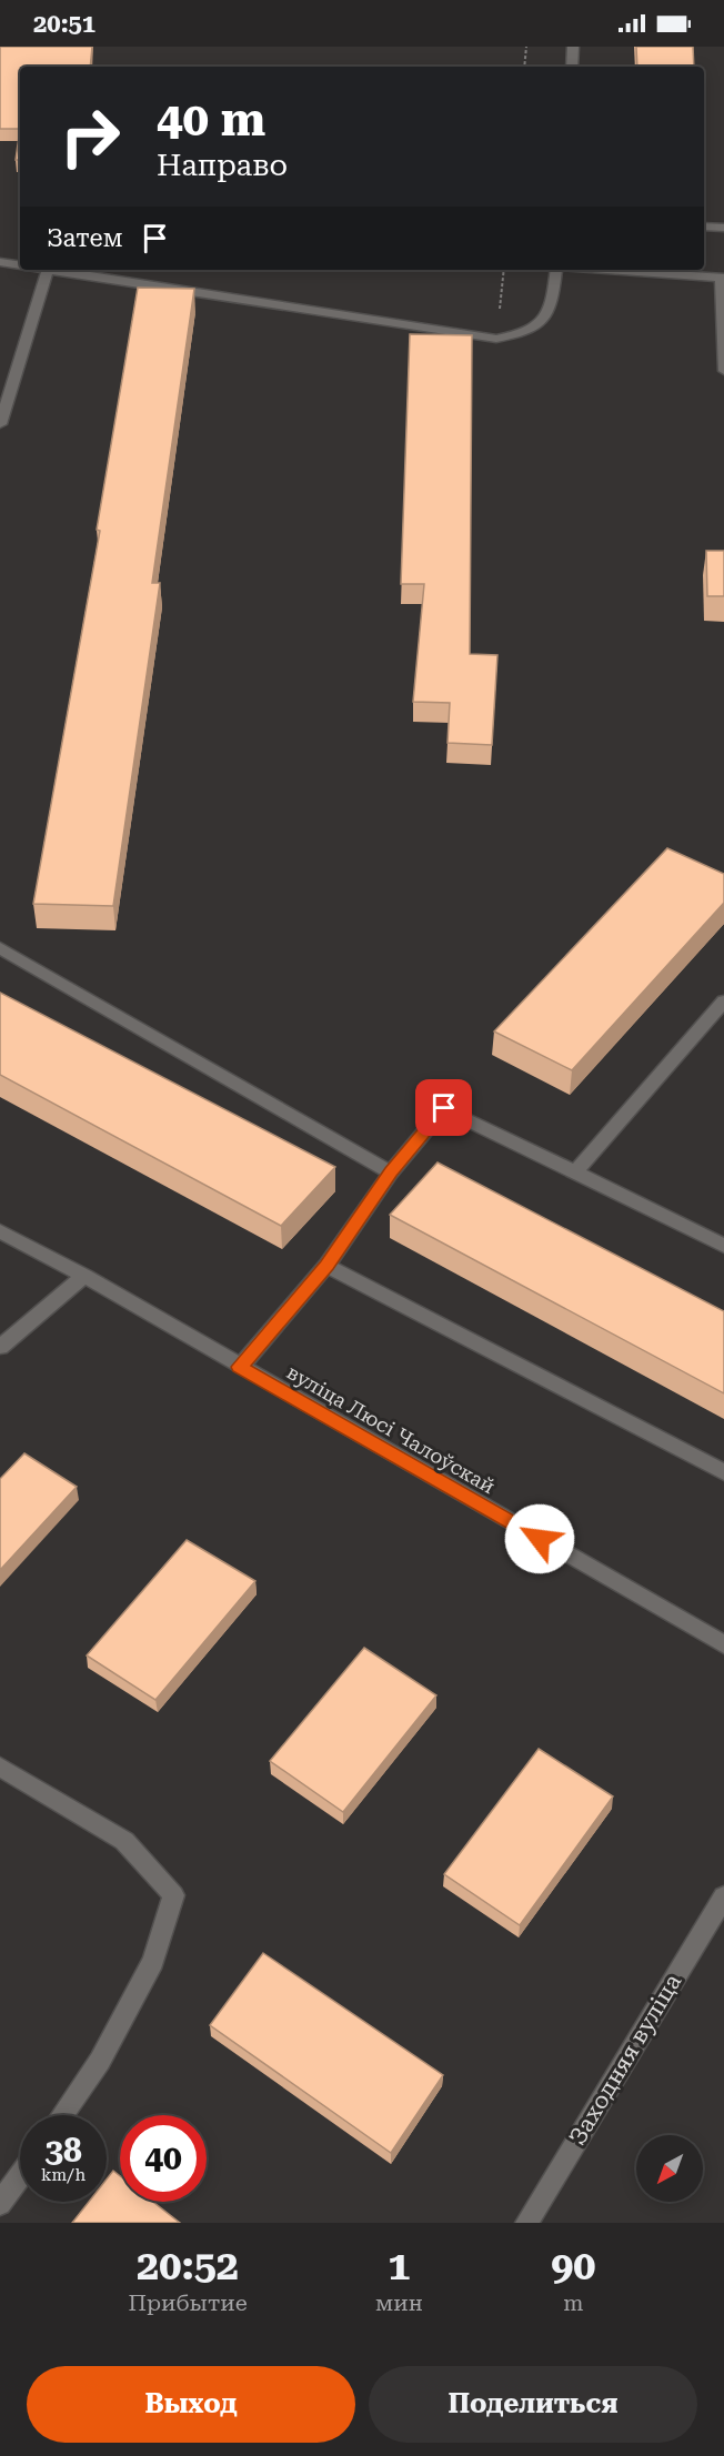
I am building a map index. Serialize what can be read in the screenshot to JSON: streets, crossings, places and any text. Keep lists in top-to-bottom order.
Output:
{
  "streets": {
    "street": ["вуліца Люсі Чалоўскай", "Заходняя вуліца"]
  },
  "north": "bottom left",
  "page": {
    "status": "20:51",
    "turn": ["40 m", "Направо"],
    "then": "Затем",
    "speed": "38 km/h",
    "limit": "40",
    "eta": [
      "20:52",
      "Прибытие",
      "1",
      "мин",
      "90",
      "m"
    ],
    "buttons": ["Выход", "Поделиться"]
  }
}
